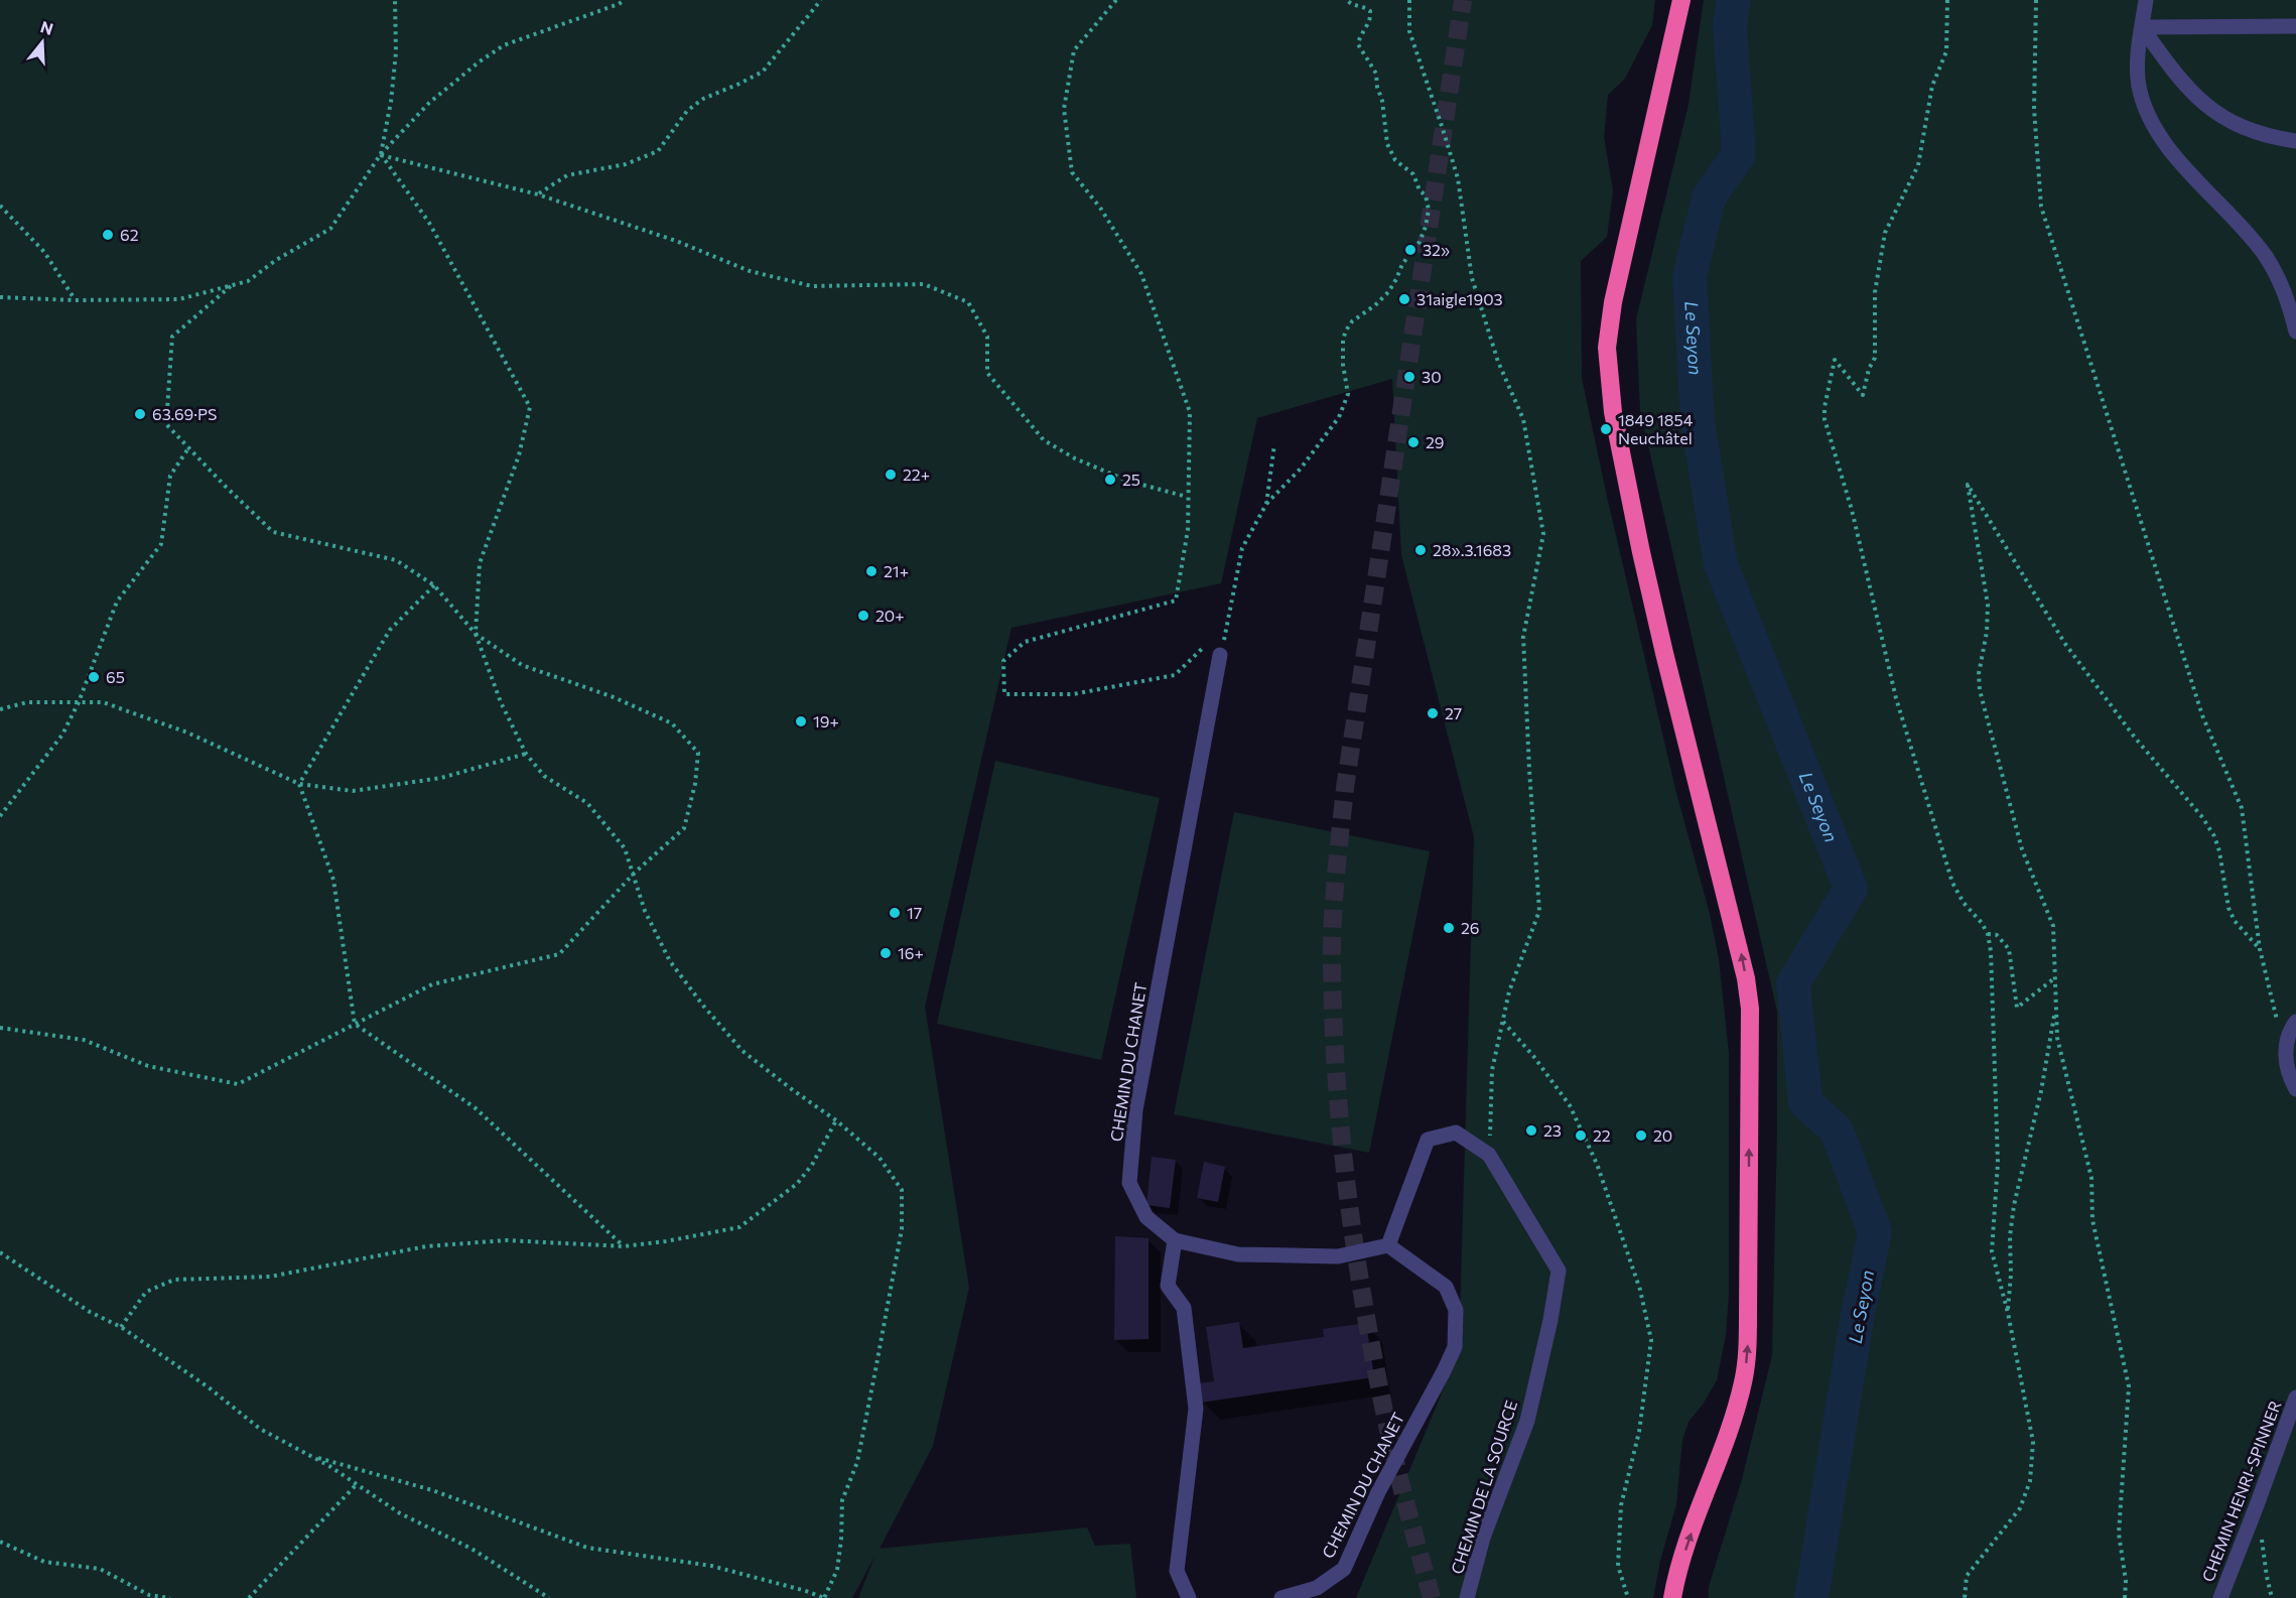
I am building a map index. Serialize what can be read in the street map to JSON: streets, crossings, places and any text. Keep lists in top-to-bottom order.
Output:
{
  "streets": {
    "street": ["CHEMIN DU CHANET", "CHEMIN DE LA SOURCE", "CHEMIN HENRI-SPINNER"]
  },
  "crossings": [
    ["CHEMIN DU CHANET", "CHEMIN DE LA SOURCE"]
  ],
  "water": ["Le Seyon"],
  "places": [
    "62",
    "32»",
    "31aigle1903",
    "30",
    "63.69·PS",
    "1849 1854 Neuchâtel",
    "29",
    "22+",
    "25",
    "28».3.1683",
    "21+",
    "20+",
    "65",
    "27",
    "19+",
    "17",
    "26",
    "16+",
    "23",
    "22",
    "20"
  ],
  "north": "top"
}
